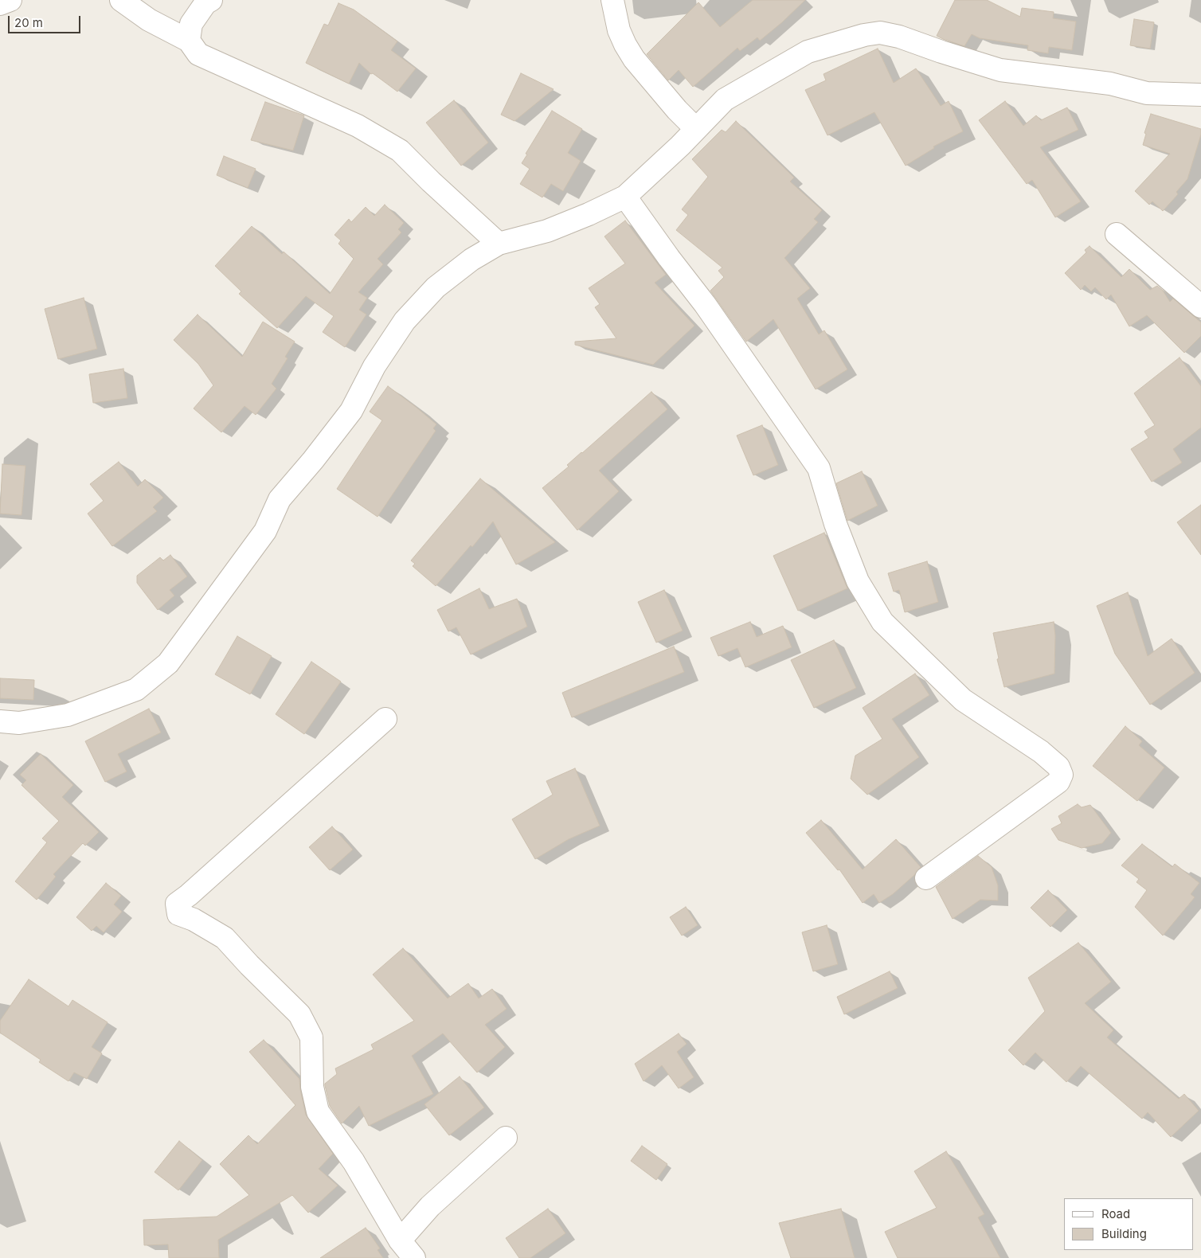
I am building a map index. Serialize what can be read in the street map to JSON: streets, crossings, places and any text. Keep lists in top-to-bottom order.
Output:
{
  "legend": ["Road", "Building"],
  "scale_bar": "20 m"
}
